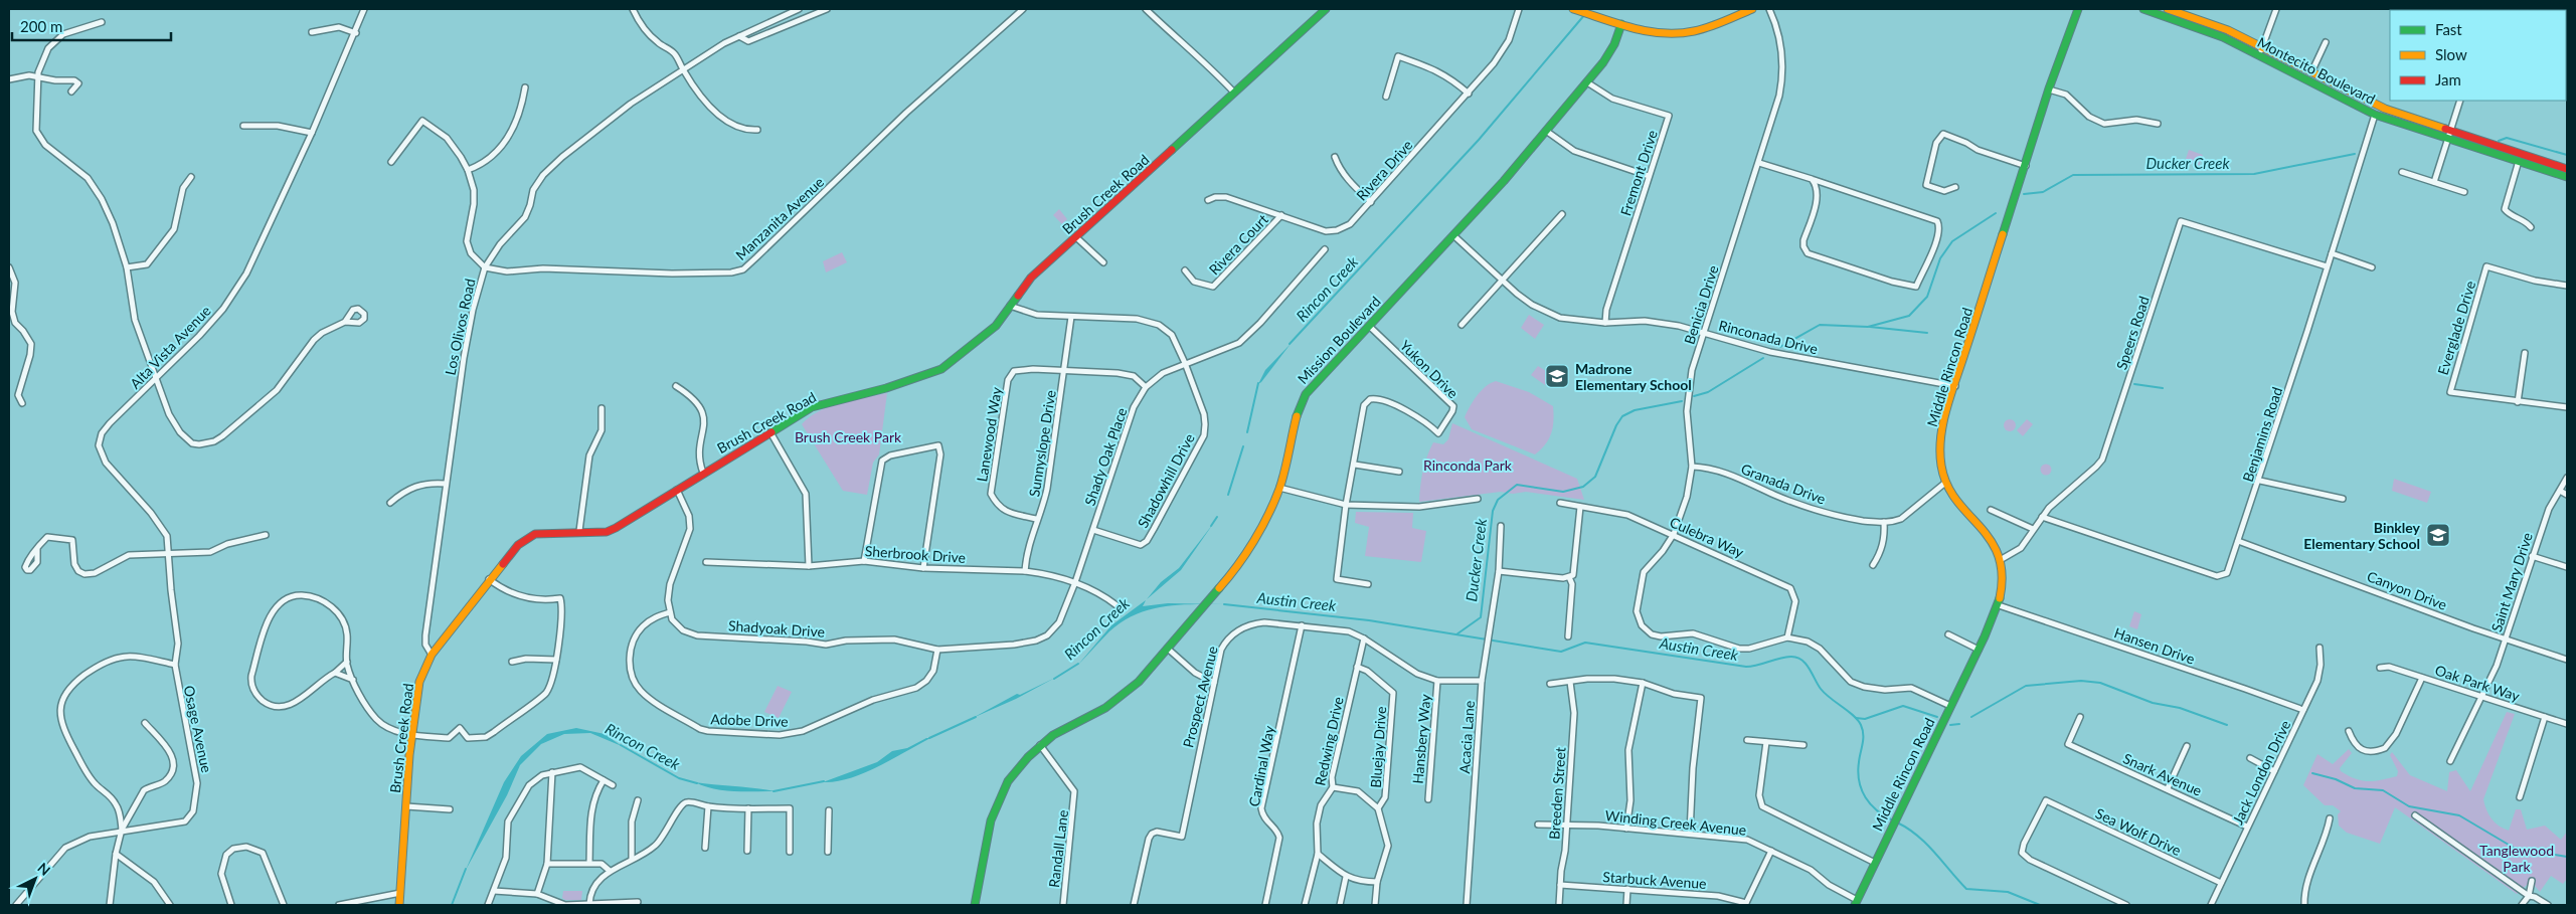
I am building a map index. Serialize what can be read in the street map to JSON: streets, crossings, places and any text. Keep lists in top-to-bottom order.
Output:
{
  "streets": {
    "street": [
      "Montecito Boulevard",
      "Rivera Drive",
      "Fremont Drive",
      "Brush Creek Road",
      "Manzanita Avenue",
      "Rivera Court",
      "Benicia Drive",
      "Los Olivos Road",
      "Everglade Drive",
      "Speers Road",
      "Rinconada Drive",
      "Mission Boulevard",
      "Alta Vista Avenue",
      "Middle Rincon Road",
      "Yukon Drive",
      "Lanewood Way",
      "Benjamins Road",
      "Sunnyslope Drive",
      "Shady Oak Place",
      "Shadowhill Drive",
      "Granada Drive",
      "Culebra Way",
      "Sherbrook Drive",
      "Saint Mary Drive",
      "Canyon Drive",
      "Shadyoak Drive",
      "Hansen Drive",
      "Oak Park Way",
      "Prospect Avenue",
      "Adobe Drive",
      "Osage Avenue",
      "Acacia Lane",
      "Hansbery Way",
      "Redwing Drive",
      "Bluejay Drive",
      "Cardinal Way",
      "Jack London Drive",
      "Snark Avenue",
      "Breeden Street",
      "Winding Creek Avenue",
      "Sea Wolf Drive",
      "Randall Lane",
      "Starbuck Avenue"
    ]
  },
  "crossings": [
    ["Montecito Boulevard", "Benjamins Road"],
    ["Rivera Drive", "Rivera Court"],
    ["Fremont Drive", "Rinconada Drive"],
    ["Fremont Drive", "Mission Boulevard"],
    ["Brush Creek Road", "Los Olivos Road"],
    ["Brush Creek Road", "Shadowhill Drive"],
    ["Manzanita Avenue", "Los Olivos Road"],
    ["Benicia Drive", "Rinconada Drive"],
    ["Benicia Drive", "Granada Drive"],
    ["Benicia Drive", "Culebra Way"],
    ["Speers Road", "Middle Rincon Road"],
    ["Speers Road", "Benjamins Road"],
    ["Rinconada Drive", "Mission Boulevard"],
    ["Rinconada Drive", "Middle Rincon Road"],
    ["Mission Boulevard", "Yukon Drive"],
    ["Mission Boulevard", "Randall Lane"],
    ["Alta Vista Avenue", "Osage Avenue"],
    ["Middle Rincon Road", "Granada Drive"],
    ["Middle Rincon Road", "Hansen Drive"],
    ["Middle Rincon Road", "Winding Creek Avenue"],
    ["Lanewood Way", "Sunnyslope Drive"],
    ["Lanewood Way", "Shady Oak Place"],
    ["Benjamins Road", "Canyon Drive"],
    ["Sunnyslope Drive", "Shadowhill Drive"],
    ["Sunnyslope Drive", "Sherbrook Drive"],
    ["Shady Oak Place", "Shadowhill Drive"],
    ["Shady Oak Place", "Sherbrook Drive"],
    ["Shady Oak Place", "Shadyoak Drive"],
    ["Sherbrook Drive", "Shadyoak Drive"],
    ["Saint Mary Drive", "Canyon Drive"],
    ["Saint Mary Drive", "Oak Park Way"],
    ["Shadyoak Drive", "Adobe Drive"],
    ["Hansen Drive", "Jack London Drive"],
    ["Prospect Avenue", "Acacia Lane"],
    ["Prospect Avenue", "Hansbery Way"],
    ["Prospect Avenue", "Redwing Drive"],
    ["Prospect Avenue", "Cardinal Way"],
    ["Redwing Drive", "Bluejay Drive"],
    ["Jack London Drive", "Snark Avenue"],
    ["Jack London Drive", "Sea Wolf Drive"],
    ["Breeden Street", "Winding Creek Avenue"],
    ["Breeden Street", "Starbuck Avenue"]
  ],
  "water": ["Ducker Creek", "Rincon Creek", "Austin Creek"],
  "parks": ["Brush Creek Park", "Rinconda Park", "Tanglewood Park"],
  "places": {
    "school or university": ["Madrone Elementary School", "Binkley Elementary School"]
  },
  "legend": ["Fast", "Slow", "Jam"],
  "scale_bar": "200 m",
  "north": "top right"
}
